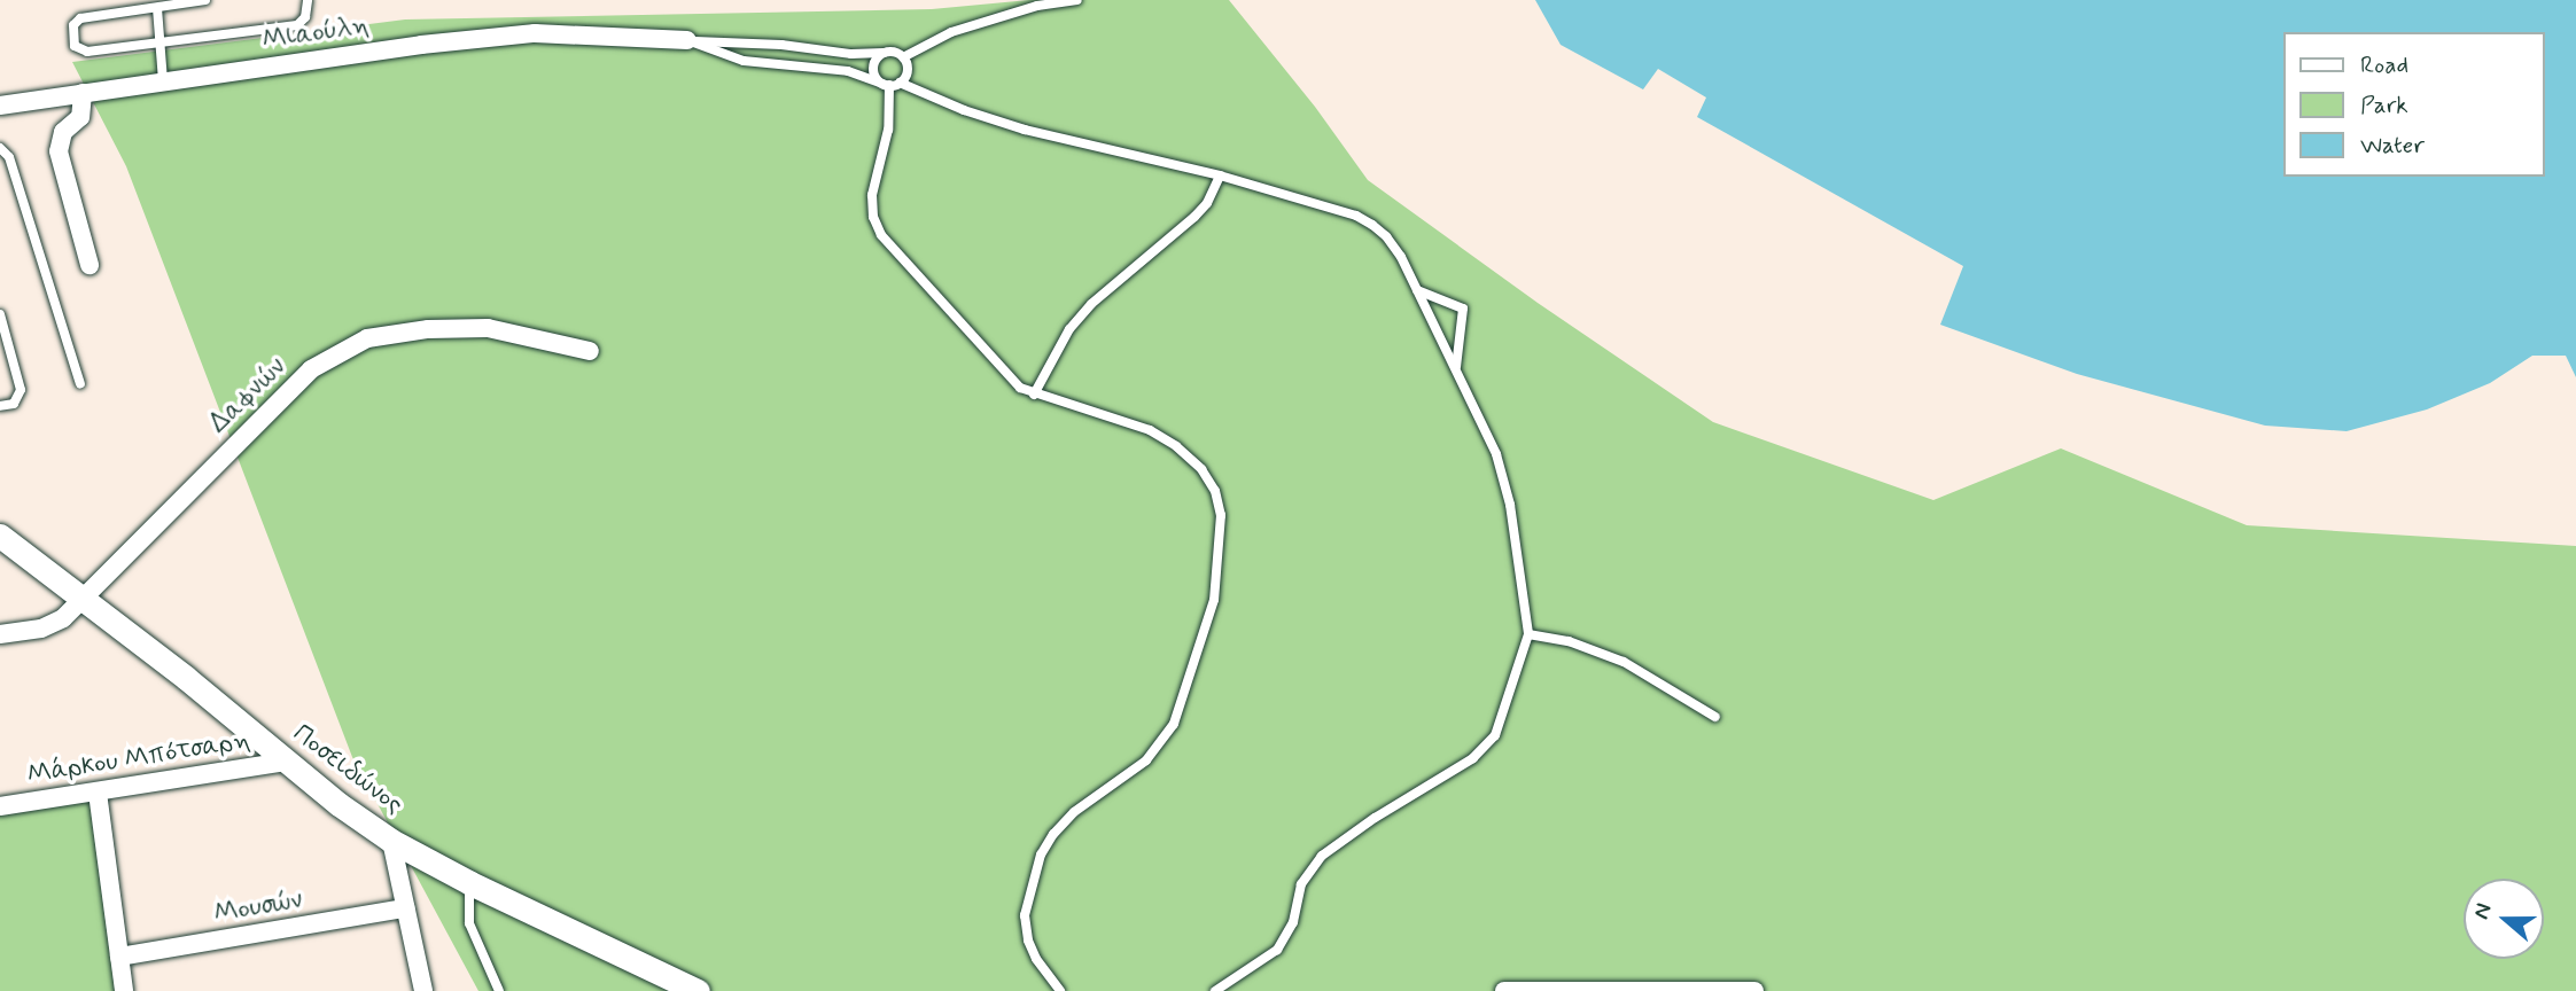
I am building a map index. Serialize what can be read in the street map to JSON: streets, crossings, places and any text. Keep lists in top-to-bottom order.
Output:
{
  "streets": {
    "street": [
      "Μιαούλη",
      "Δαφνών",
      "Μάρκου Μπότσαρη",
      "Ποσειδώνος",
      "Μουσών"
    ]
  },
  "crossings": [
    ["Δαφνών", "Ποσειδώνος"],
    ["Μάρκου Μπότσαρη", "Ποσειδώνος"]
  ],
  "legend": ["Road", "Park", "Water"],
  "north": "left"
}
